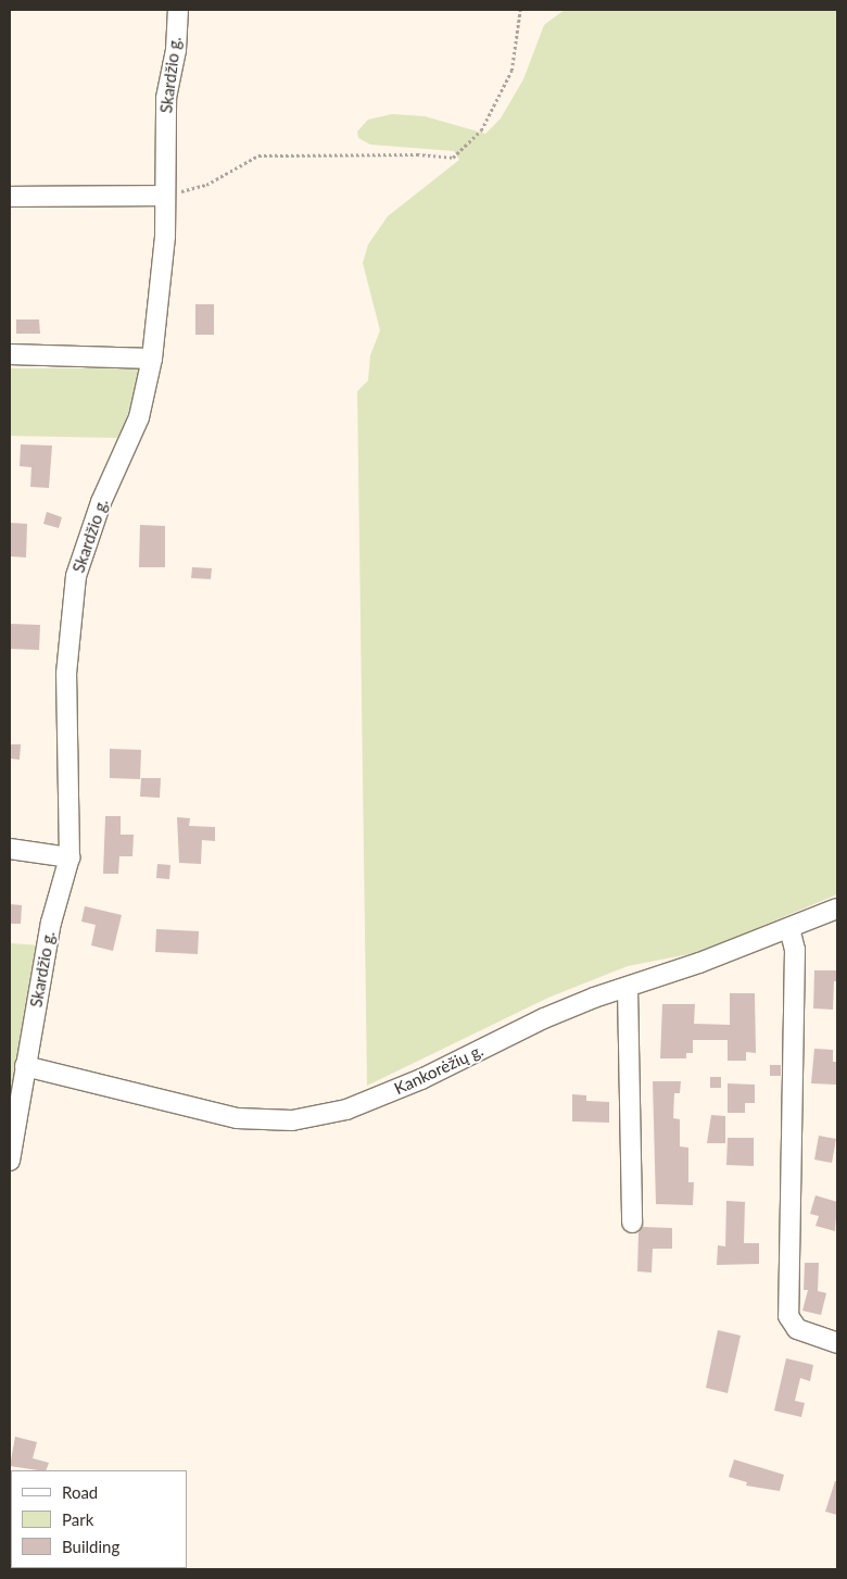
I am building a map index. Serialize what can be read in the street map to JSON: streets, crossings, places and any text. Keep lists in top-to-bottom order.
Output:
{
  "streets": {
    "street": ["Skardžio g.", "Kankorėžių g."]
  },
  "crossings": [
    ["Skardžio g.", "Kankorėžių g."]
  ],
  "legend": ["Road", "Park", "Building"]
}
